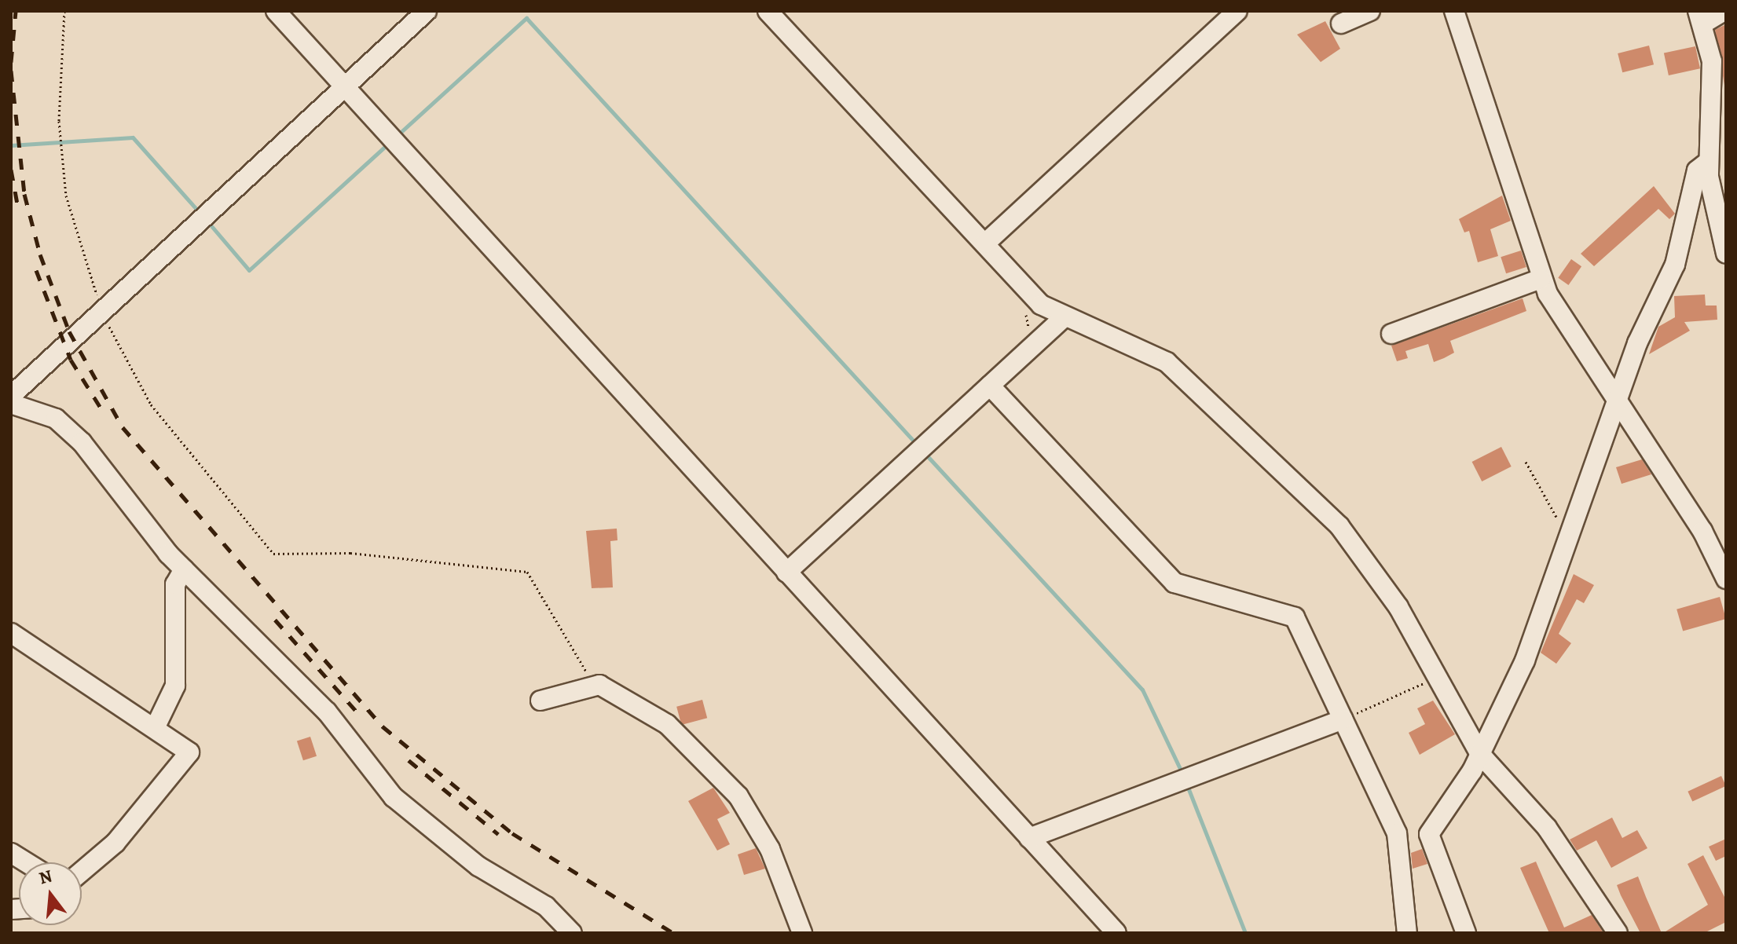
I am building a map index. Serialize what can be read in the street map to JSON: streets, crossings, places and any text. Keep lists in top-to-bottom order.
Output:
{
  "north": "top"
}
